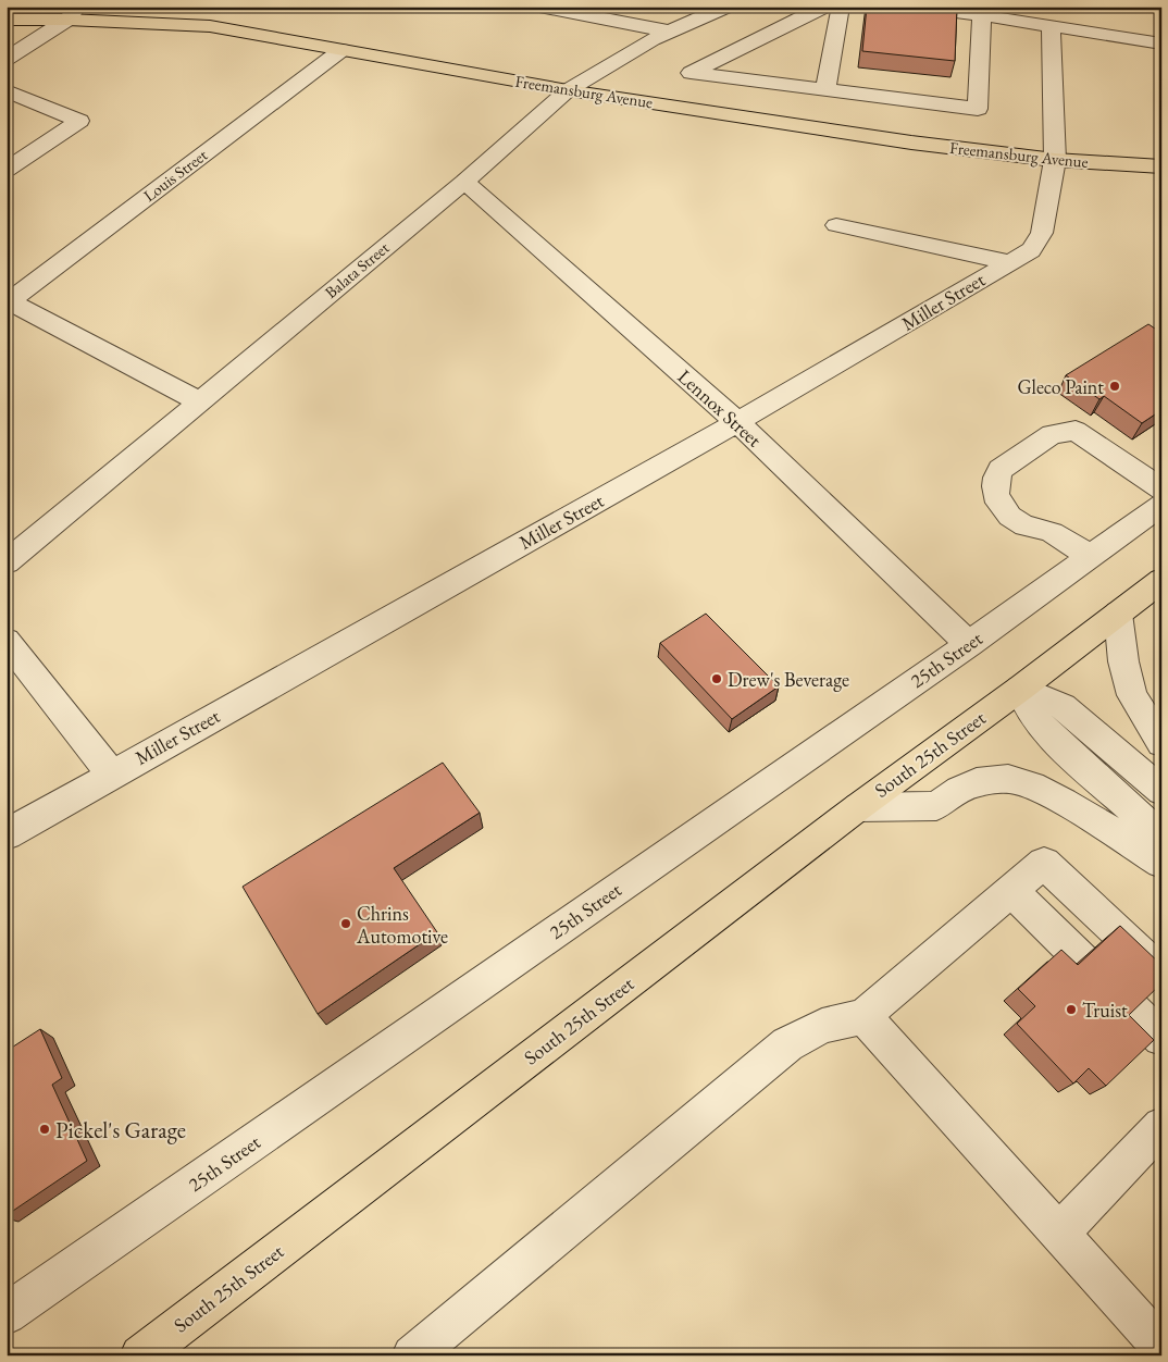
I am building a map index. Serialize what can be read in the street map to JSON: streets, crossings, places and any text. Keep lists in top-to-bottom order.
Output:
{
  "streets": {
    "main road": ["Freemansburg Avenue", "South 25th Street"],
    "street": [
      "Louis Street",
      "Balata Street",
      "Miller Street",
      "Lennox Street",
      "25th Street"
    ]
  },
  "crossings": [
    ["Freemansburg Avenue", "Louis Street"],
    ["Freemansburg Avenue", "Balata Street"],
    ["Freemansburg Avenue", "Miller Street"],
    ["Balata Street", "Lennox Street"],
    ["Miller Street", "Lennox Street"],
    ["Lennox Street", "25th Street"]
  ],
  "places": [
    "Gleco Paint",
    "Drew's Beverage",
    "Chrins Automotive",
    "Truist",
    "Pickel's Garage"
  ]
}
